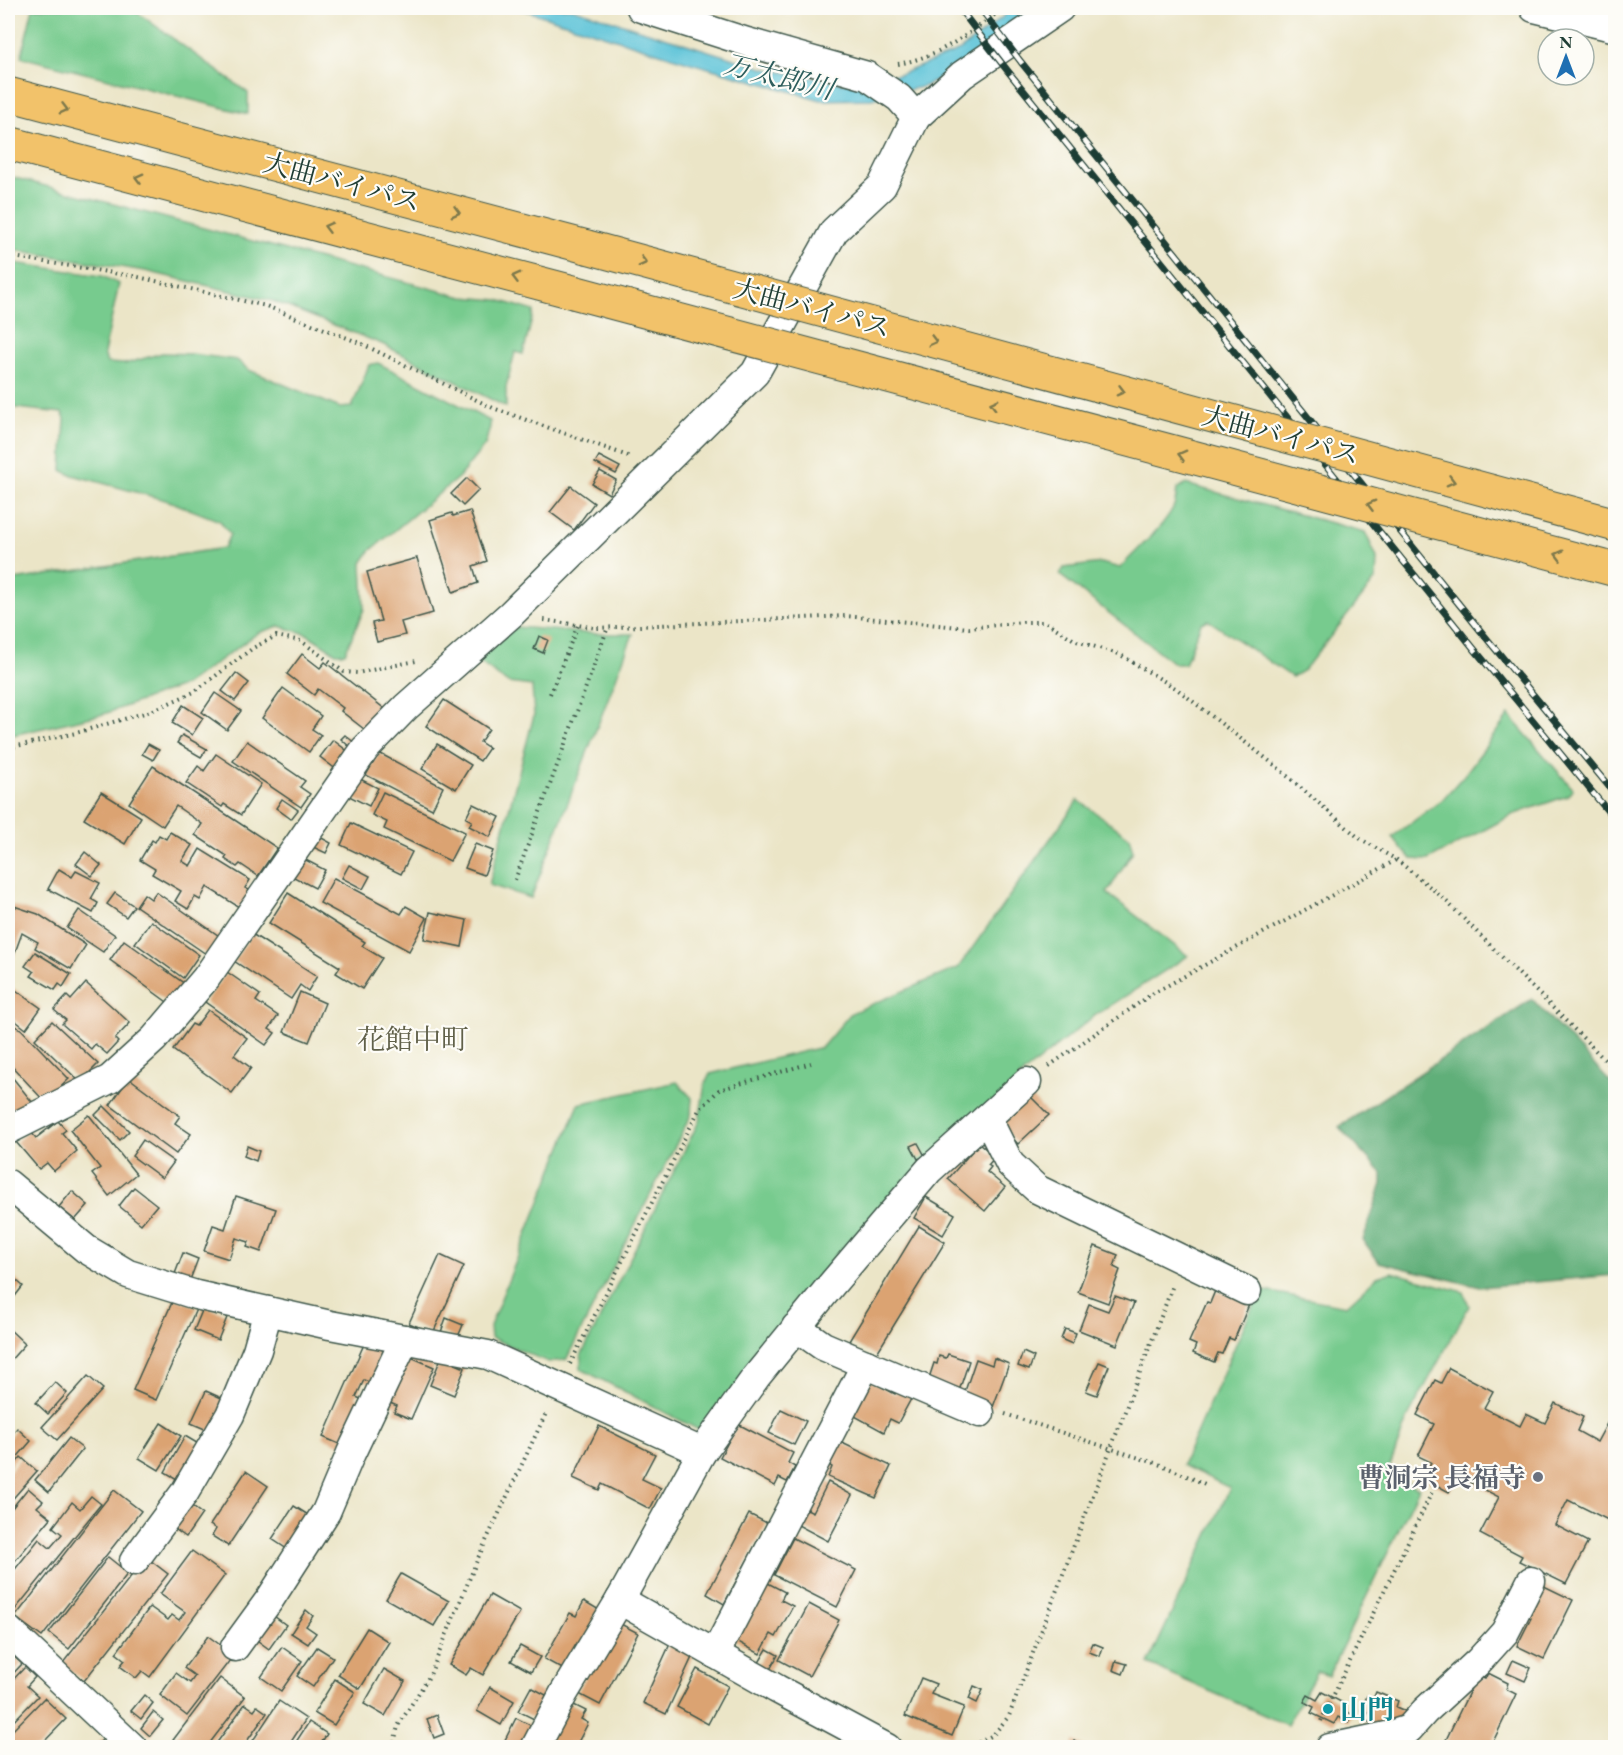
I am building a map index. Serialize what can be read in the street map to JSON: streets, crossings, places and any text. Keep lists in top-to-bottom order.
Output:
{
  "streets": {
    "highway": ["大曲バイパス"]
  },
  "districts": ["花館中町"],
  "water": ["万太郎川"],
  "places": ["曹洞宗 長福寺", "山門"],
  "north": "top"
}
